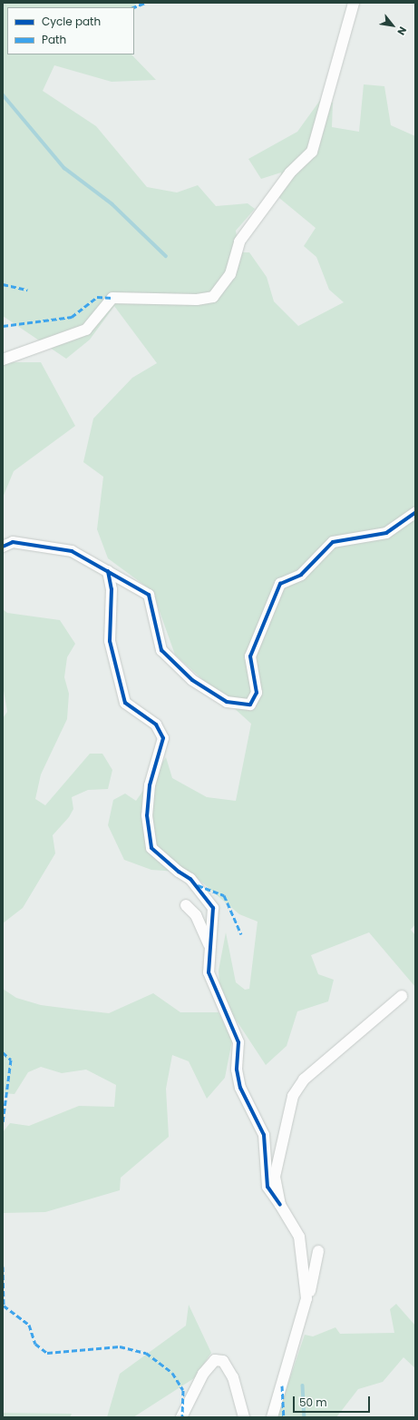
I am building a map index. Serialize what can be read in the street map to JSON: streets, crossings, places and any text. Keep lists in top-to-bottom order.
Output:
{
  "legend": ["Cycle path", "Path"],
  "scale_bar": "50 m",
  "north": "bottom right"
}
